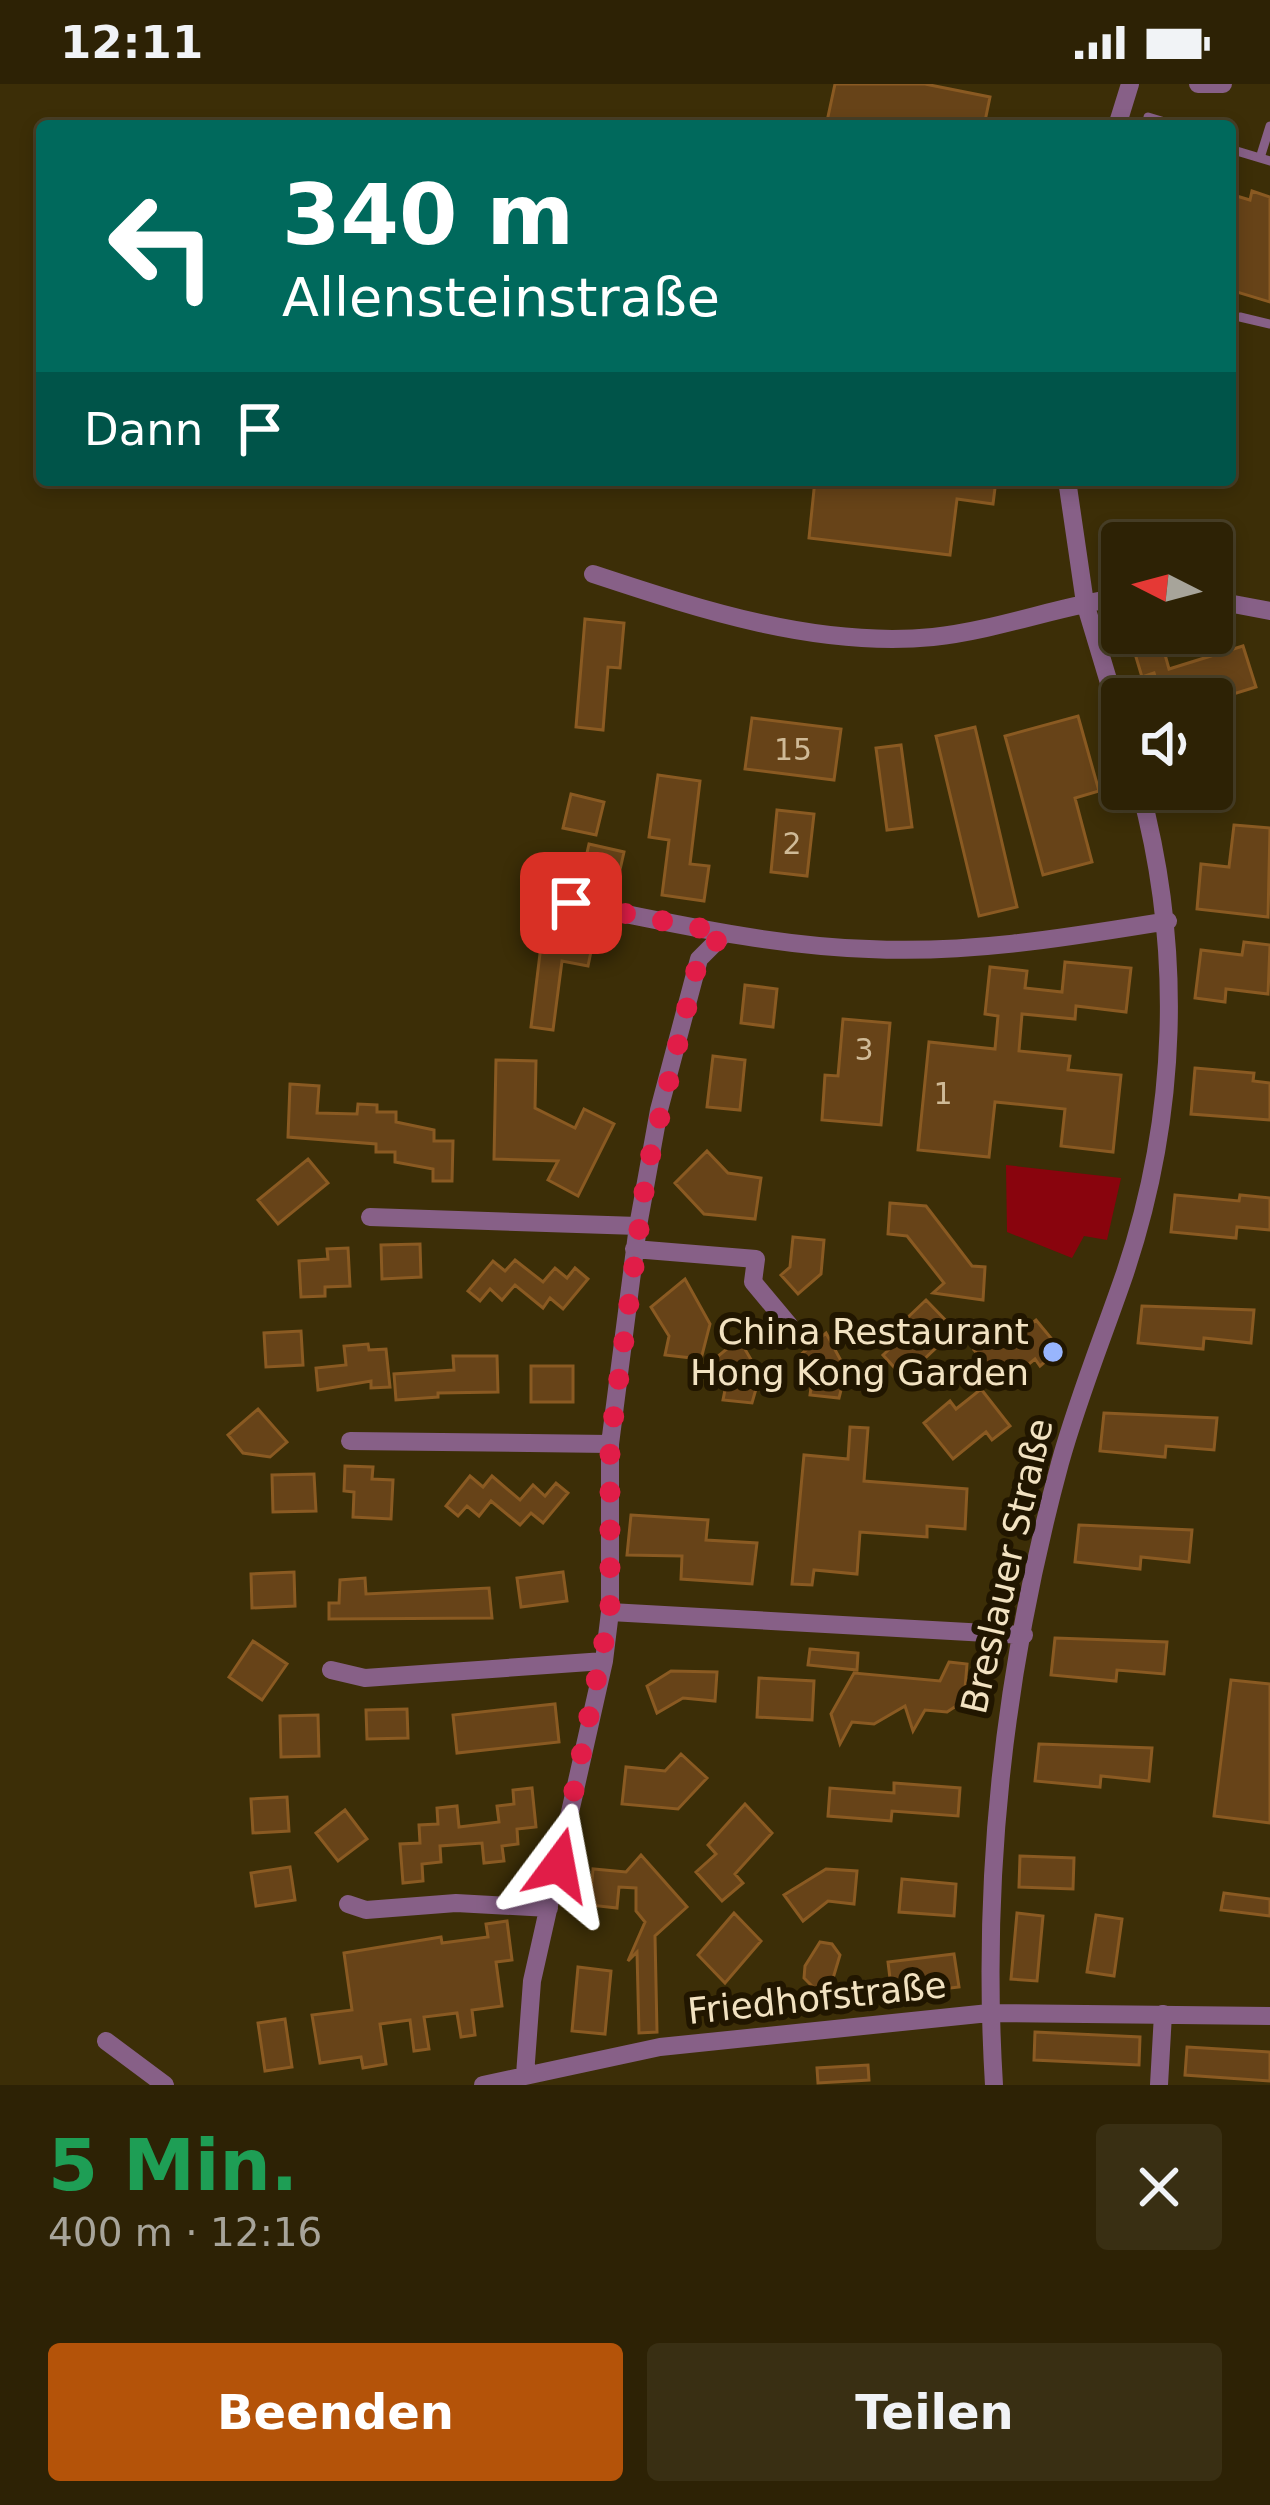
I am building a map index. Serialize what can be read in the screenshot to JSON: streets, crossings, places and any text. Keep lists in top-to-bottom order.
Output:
{
  "streets": {
    "street": ["Breslauer Straße", "Friedhofstraße"]
  },
  "crossings": [
    ["Breslauer Straße", "Friedhofstraße"]
  ],
  "places": ["China Restaurant Hong Kong Garden"],
  "house_numbers": [
    "15",
    "2",
    "3",
    "1"
  ],
  "north": "left",
  "page": {
    "status": "12:11",
    "turn": ["340 m", "Allensteinstraße"],
    "then": "Dann",
    "heading": ["5 Min.", "400 m · 12:16"],
    "buttons": ["Beenden", "Teilen"]
  }
}
